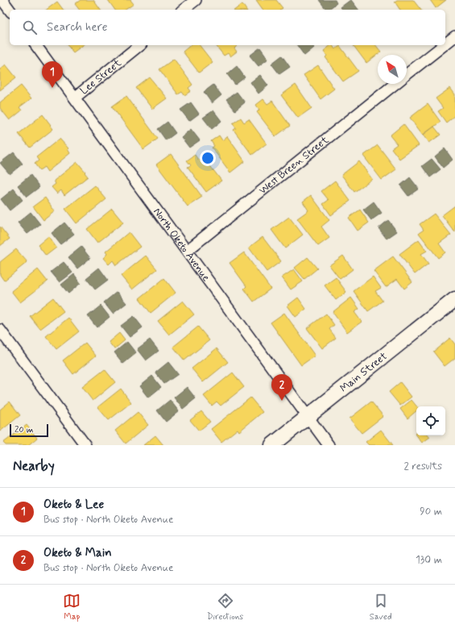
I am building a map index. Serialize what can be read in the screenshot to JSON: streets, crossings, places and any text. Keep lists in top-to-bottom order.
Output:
{
  "streets": {
    "street": [
      "Lee Street",
      "West Breen Street",
      "North Oketo Avenue",
      "Main Street"
    ]
  },
  "crossings": [
    ["Lee Street", "North Oketo Avenue"],
    ["West Breen Street", "North Oketo Avenue"],
    ["North Oketo Avenue", "Main Street"]
  ],
  "scale_bar": "20 m",
  "north": "top left",
  "page": {
    "search": "Search here",
    "pins": ["1", "2"],
    "scale": "20 m",
    "heading": ["Nearby", "2 results"],
    "list": [
      {
        "mark": "1",
        "name": "Oketo & Lee",
        "note": "Bus stop · North Oketo Avenue",
        "value": "90 m"
      },
      {
        "mark": "2",
        "name": "Oketo & Main",
        "note": "Bus stop · North Oketo Avenue",
        "value": "130 m"
      }
    ],
    "nav": ["Map", "Directions", "Saved"]
  }
}
